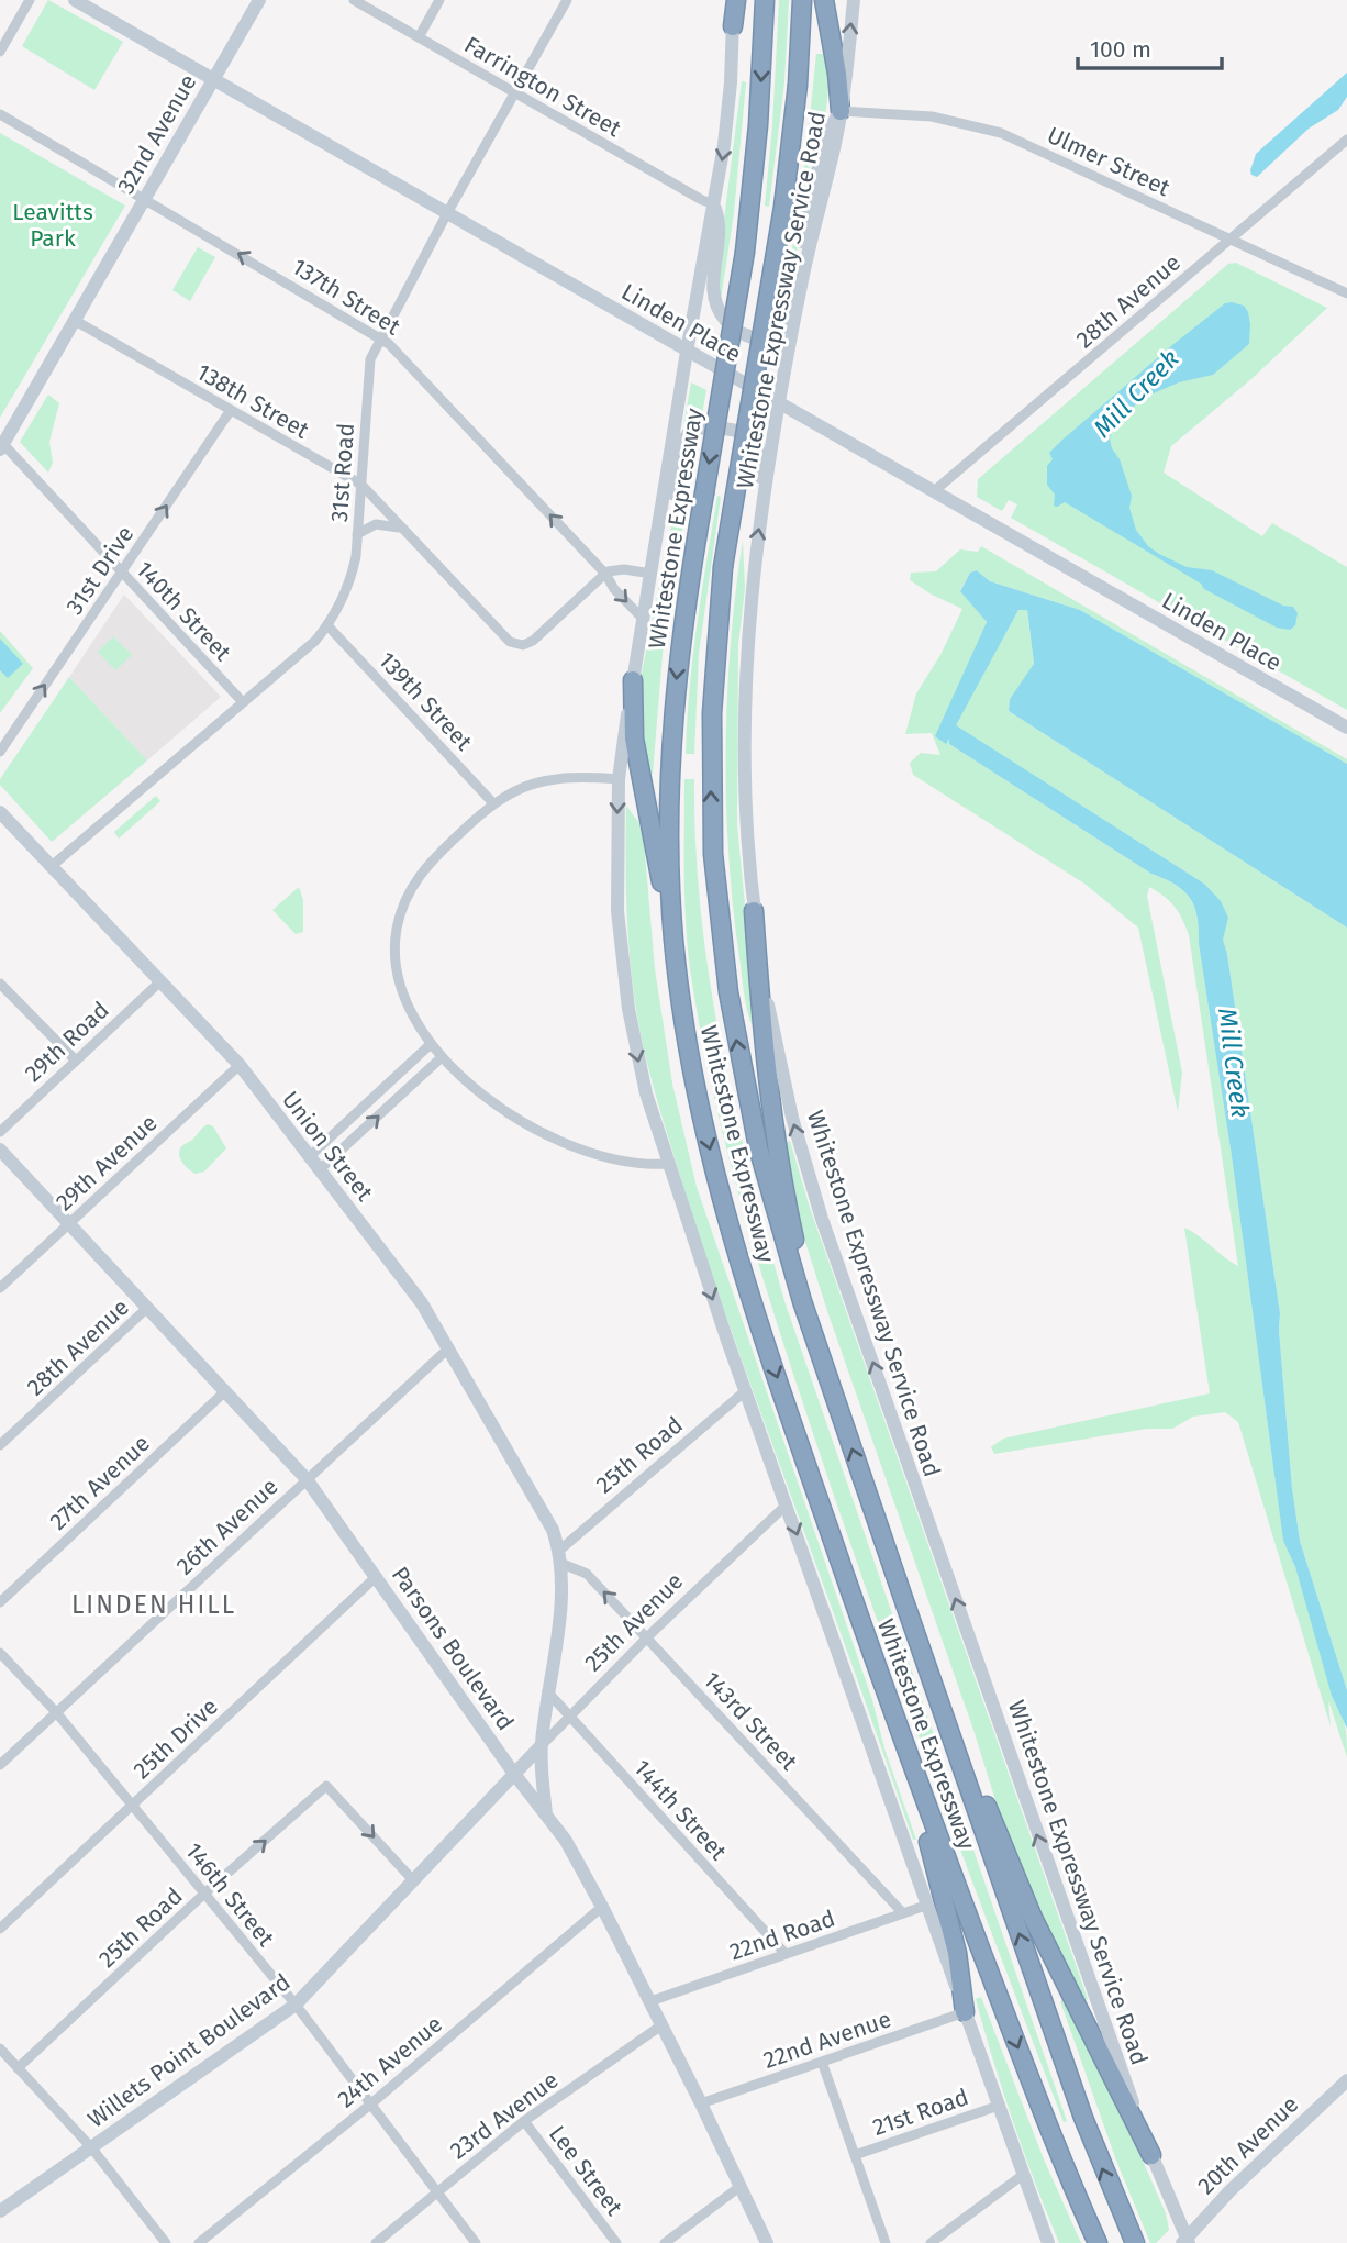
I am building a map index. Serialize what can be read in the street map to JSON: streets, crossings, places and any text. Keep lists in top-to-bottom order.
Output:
{
  "streets": {
    "highway": ["Whitestone Expressway"],
    "main road": [
      "32nd Avenue",
      "Whitestone Expressway Service Road",
      "Linden Place",
      "Union Street",
      "25th Avenue",
      "Parsons Boulevard",
      "Willets Point Boulevard",
      "20th Avenue"
    ],
    "street": [
      "Farrington Street",
      "Ulmer Street",
      "137th Street",
      "28th Avenue",
      "138th Street",
      "31st Road",
      "31st Drive",
      "140th Street",
      "139th Street",
      "29th Road",
      "29th Avenue",
      "25th Road",
      "27th Avenue",
      "26th Avenue",
      "143rd Street",
      "25th Drive",
      "144th Street",
      "146th Street",
      "22nd Road",
      "22nd Avenue",
      "24th Avenue",
      "21st Road",
      "23rd Avenue",
      "Lee Street"
    ]
  },
  "crossings": [
    ["Farrington Street", "31st Road"],
    ["32nd Avenue", "137th Street"],
    ["32nd Avenue", "Linden Place"],
    ["32nd Avenue", "138th Street"],
    ["32nd Avenue", "140th Street"],
    ["Ulmer Street", "Whitestone Expressway Service Road"],
    ["Ulmer Street", "28th Avenue"],
    ["137th Street", "138th Street"],
    ["137th Street", "31st Road"],
    ["Whitestone Expressway Service Road", "Linden Place"],
    ["Whitestone Expressway Service Road", "20th Avenue"],
    ["28th Avenue", "Linden Place"],
    ["28th Avenue", "Parsons Boulevard"],
    ["Linden Place", "31st Road"],
    ["138th Street", "31st Road"],
    ["138th Street", "31st Drive"],
    ["31st Road", "140th Street"],
    ["31st Road", "139th Street"],
    ["31st Road", "Union Street"],
    ["31st Drive", "140th Street"],
    ["29th Road", "Union Street"],
    ["Union Street", "29th Avenue"],
    ["Union Street", "25th Road"],
    ["Union Street", "26th Avenue"],
    ["Union Street", "143rd Street"],
    ["29th Avenue", "Parsons Boulevard"],
    ["25th Road", "143rd Street"],
    ["25th Road", "146th Street"],
    ["25th Road", "Willets Point Boulevard"],
    ["27th Avenue", "Parsons Boulevard"],
    ["26th Avenue", "Parsons Boulevard"],
    ["26th Avenue", "146th Street"],
    ["25th Avenue", "Parsons Boulevard"],
    ["25th Avenue", "143rd Street"],
    ["25th Avenue", "144th Street"],
    ["25th Avenue", "Willets Point Boulevard"],
    ["Parsons Boulevard", "25th Drive"],
    ["Parsons Boulevard", "22nd Road"],
    ["Parsons Boulevard", "22nd Avenue"],
    ["Parsons Boulevard", "Willets Point Boulevard"],
    ["Parsons Boulevard", "24th Avenue"],
    ["Parsons Boulevard", "23rd Avenue"],
    ["143rd Street", "22nd Road"],
    ["25th Drive", "146th Street"],
    ["144th Street", "22nd Road"],
    ["146th Street", "Willets Point Boulevard"],
    ["146th Street", "24th Avenue"],
    ["146th Street", "23rd Avenue"],
    ["23rd Avenue", "Lee Street"]
  ],
  "one_way": ["137th Street", "Whitestone Expressway Service Road", "31st Drive"],
  "districts": ["LINDEN HILL"],
  "water": ["Mill Creek"],
  "parks": ["Leavitts Park"],
  "scale_bar": "100 m"
}
